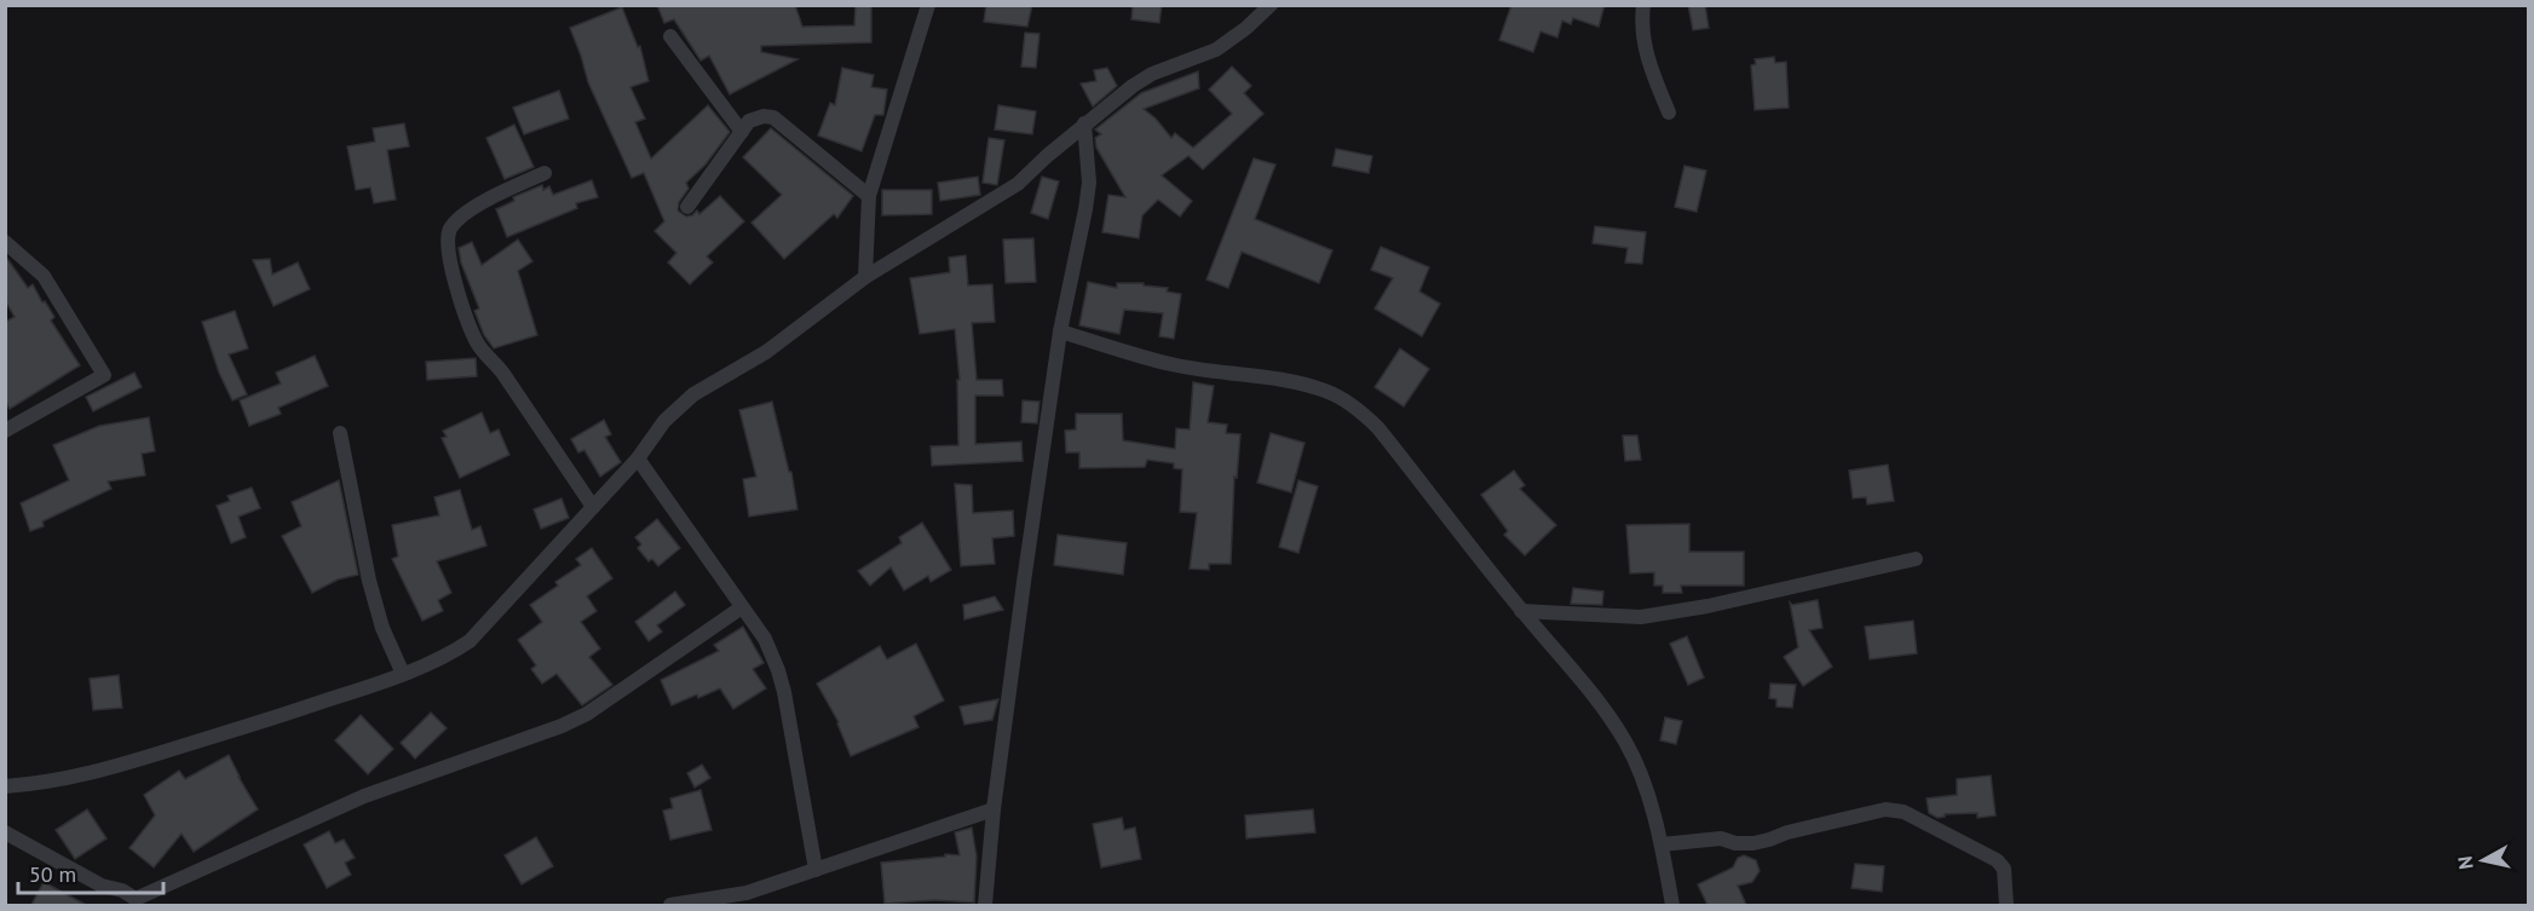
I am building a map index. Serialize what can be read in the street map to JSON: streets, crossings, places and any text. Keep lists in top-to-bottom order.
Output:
{
  "scale_bar": "50 m",
  "north": "left"
}
